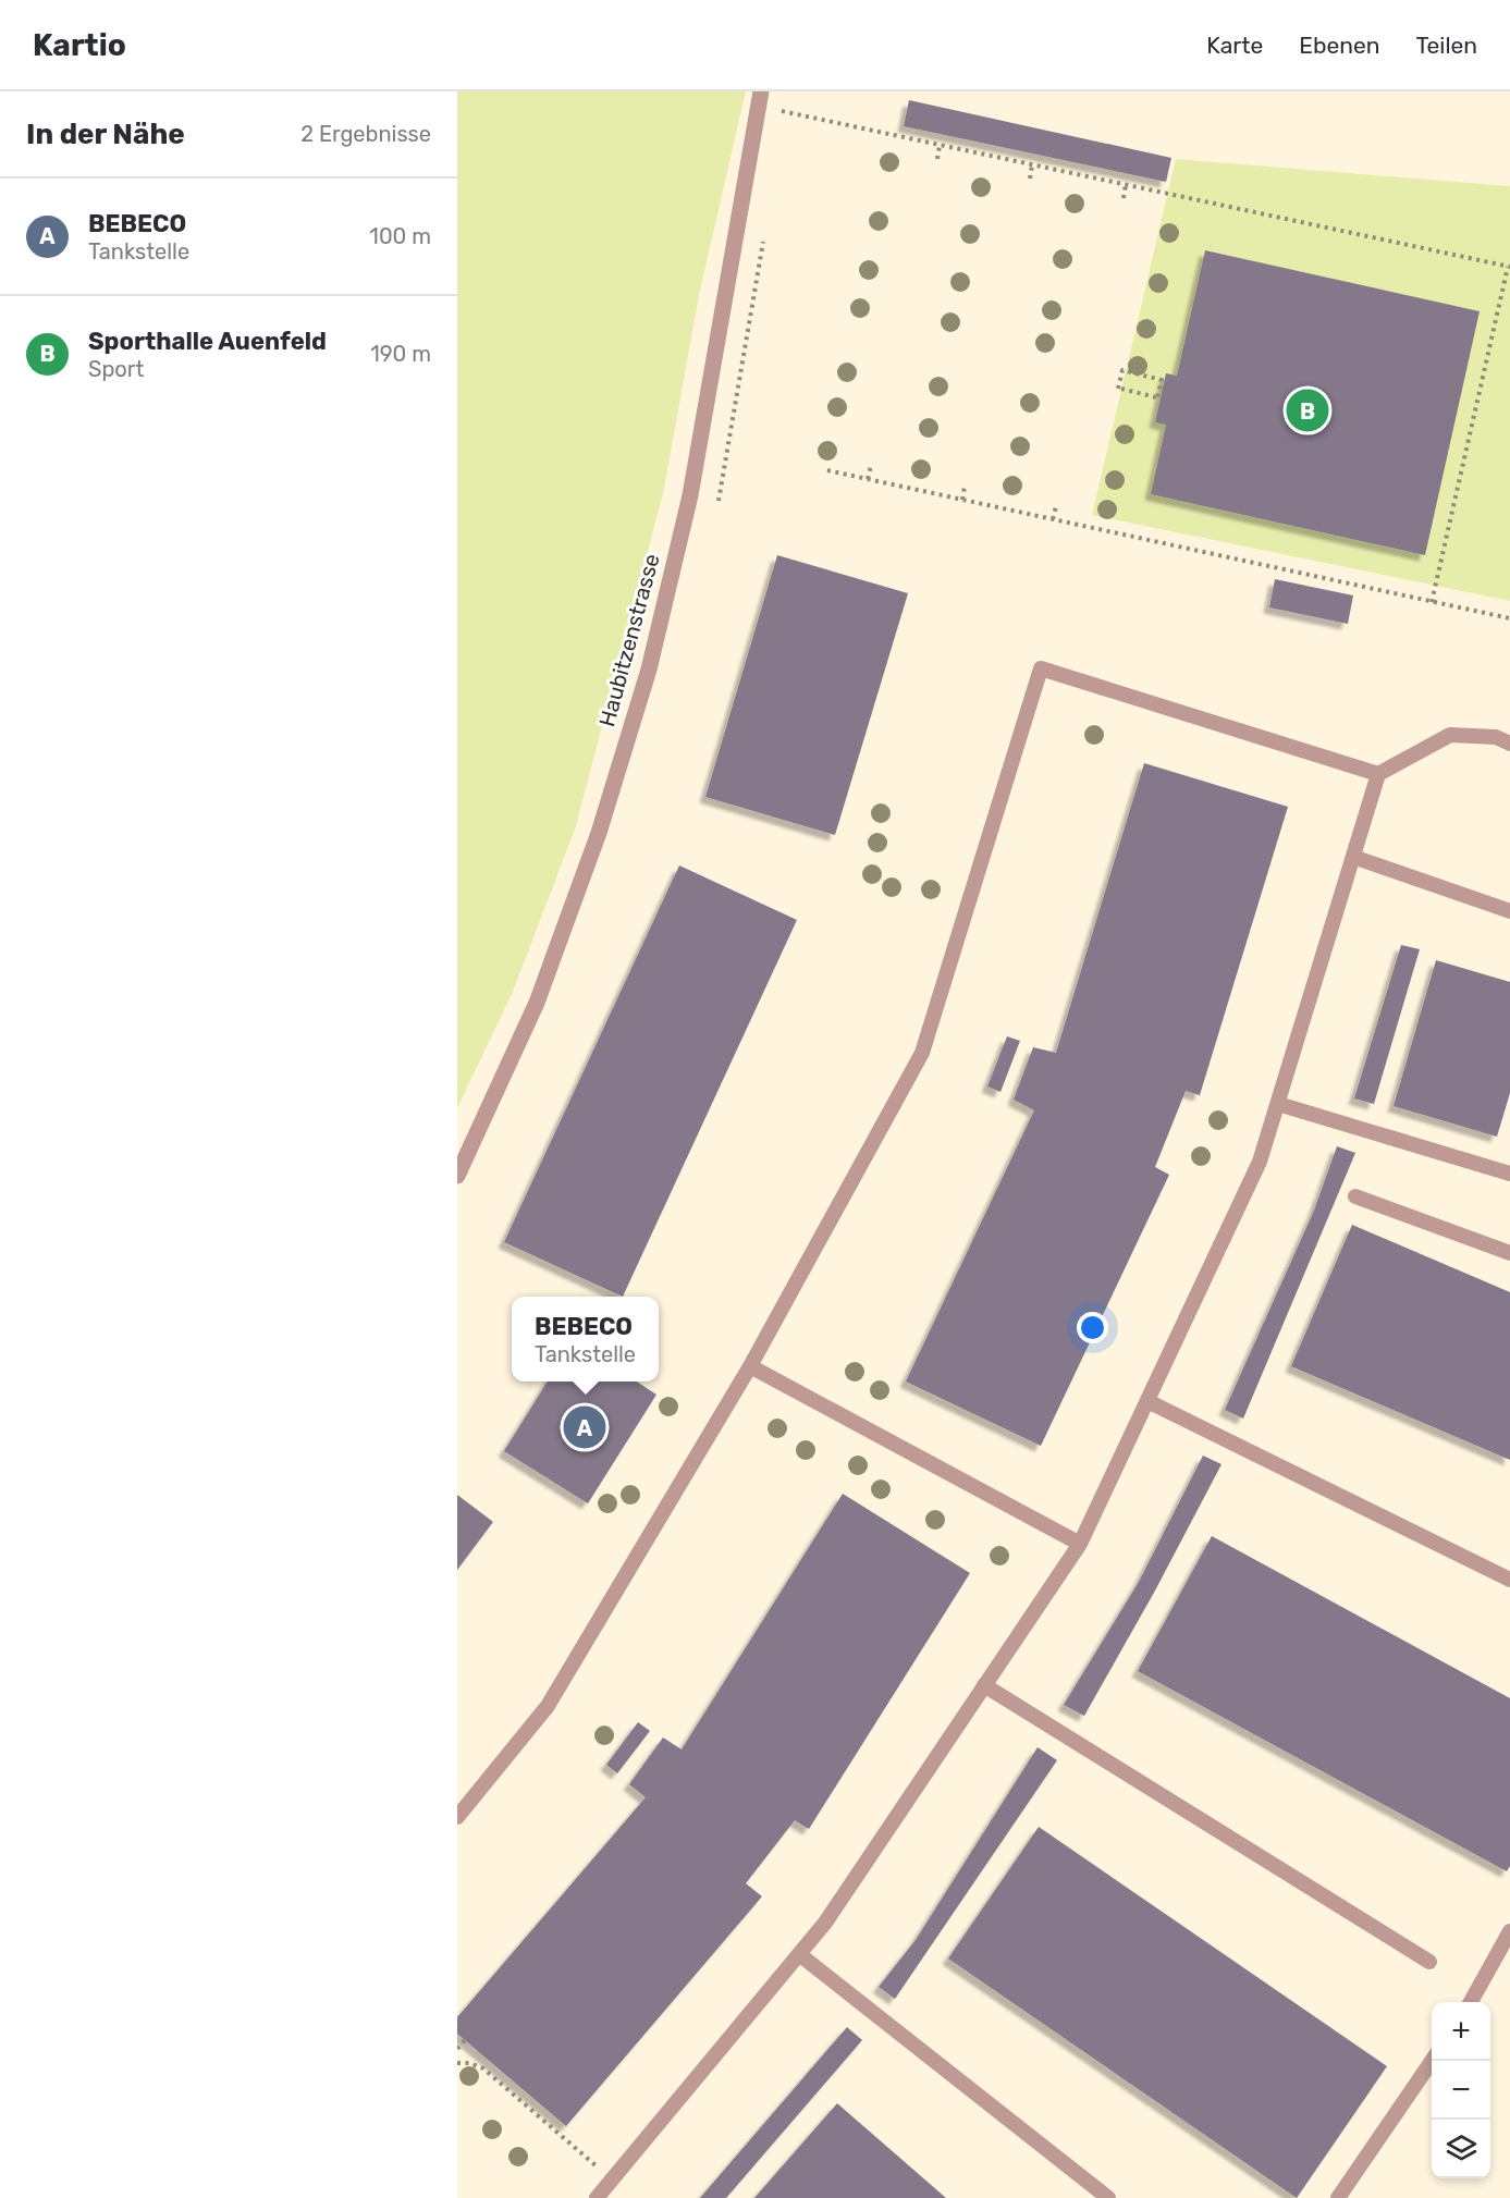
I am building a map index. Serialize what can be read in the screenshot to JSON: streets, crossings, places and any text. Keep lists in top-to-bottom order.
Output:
{
  "streets": {
    "street": ["Haubitzenstrasse"]
  },
  "page": {
    "header": "Kartio",
    "nav": ["Karte", "Ebenen", "Teilen"],
    "heading": ["In der Nähe", "2 Ergebnisse"],
    "list": [
      {
        "mark": "A",
        "name": "BEBECO",
        "note": "Tankstelle",
        "value": "100 m"
      },
      {
        "mark": "B",
        "name": "Sporthalle Auenfeld",
        "note": "Sport",
        "value": "190 m"
      }
    ],
    "pins": ["B", "A"],
    "popup": ["BEBECO", "Tankstelle"],
    "map_buttons": ["+", "−"]
  }
}
